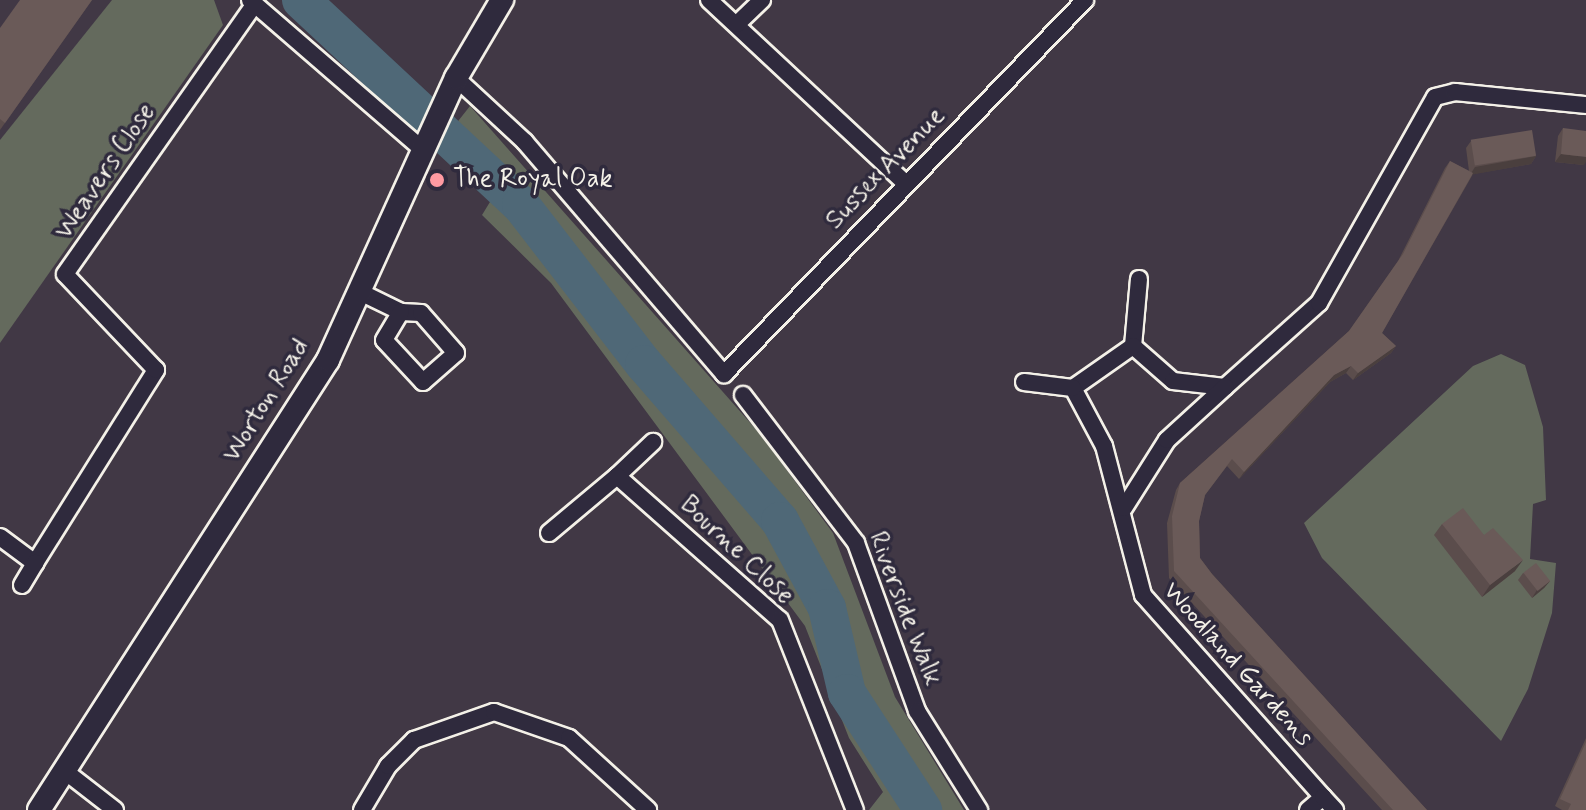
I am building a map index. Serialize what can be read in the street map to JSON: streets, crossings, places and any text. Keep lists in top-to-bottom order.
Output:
{
  "streets": {
    "street": [
      "Sussex Avenue",
      "Weavers Close",
      "Worton Road",
      "Bourne Close",
      "Riverside Walk",
      "Woodland Gardens"
    ]
  },
  "crossings": [
    ["Sussex Avenue", "Worton Road"]
  ],
  "places": ["The Royal Oak"]
}
